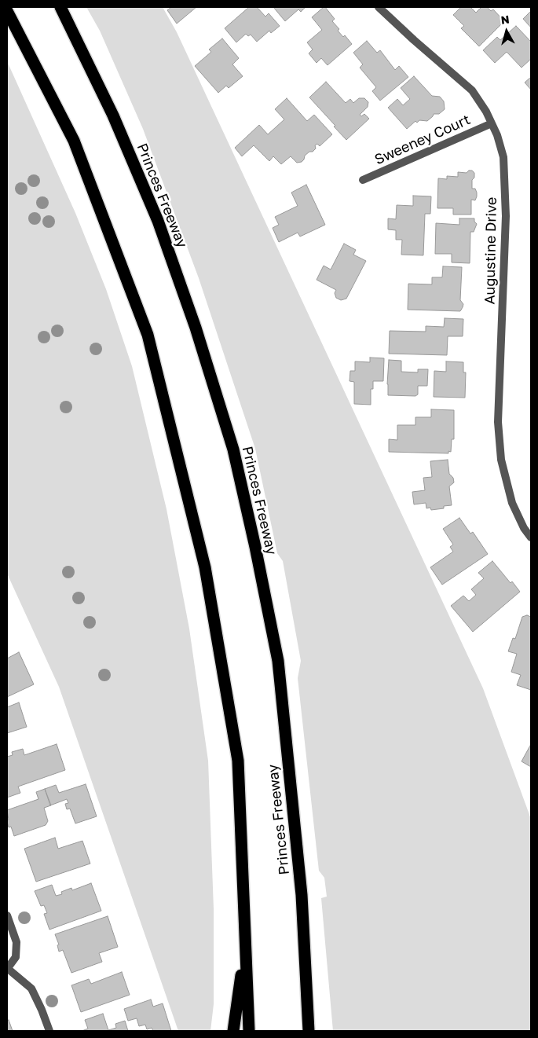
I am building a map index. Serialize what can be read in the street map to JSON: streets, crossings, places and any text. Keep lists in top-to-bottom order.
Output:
{
  "streets": {
    "highway": ["Princes Freeway"],
    "street": ["Sweeney Court", "Augustine Drive"]
  },
  "crossings": [
    ["Sweeney Court", "Augustine Drive"]
  ],
  "north": "top"
}
